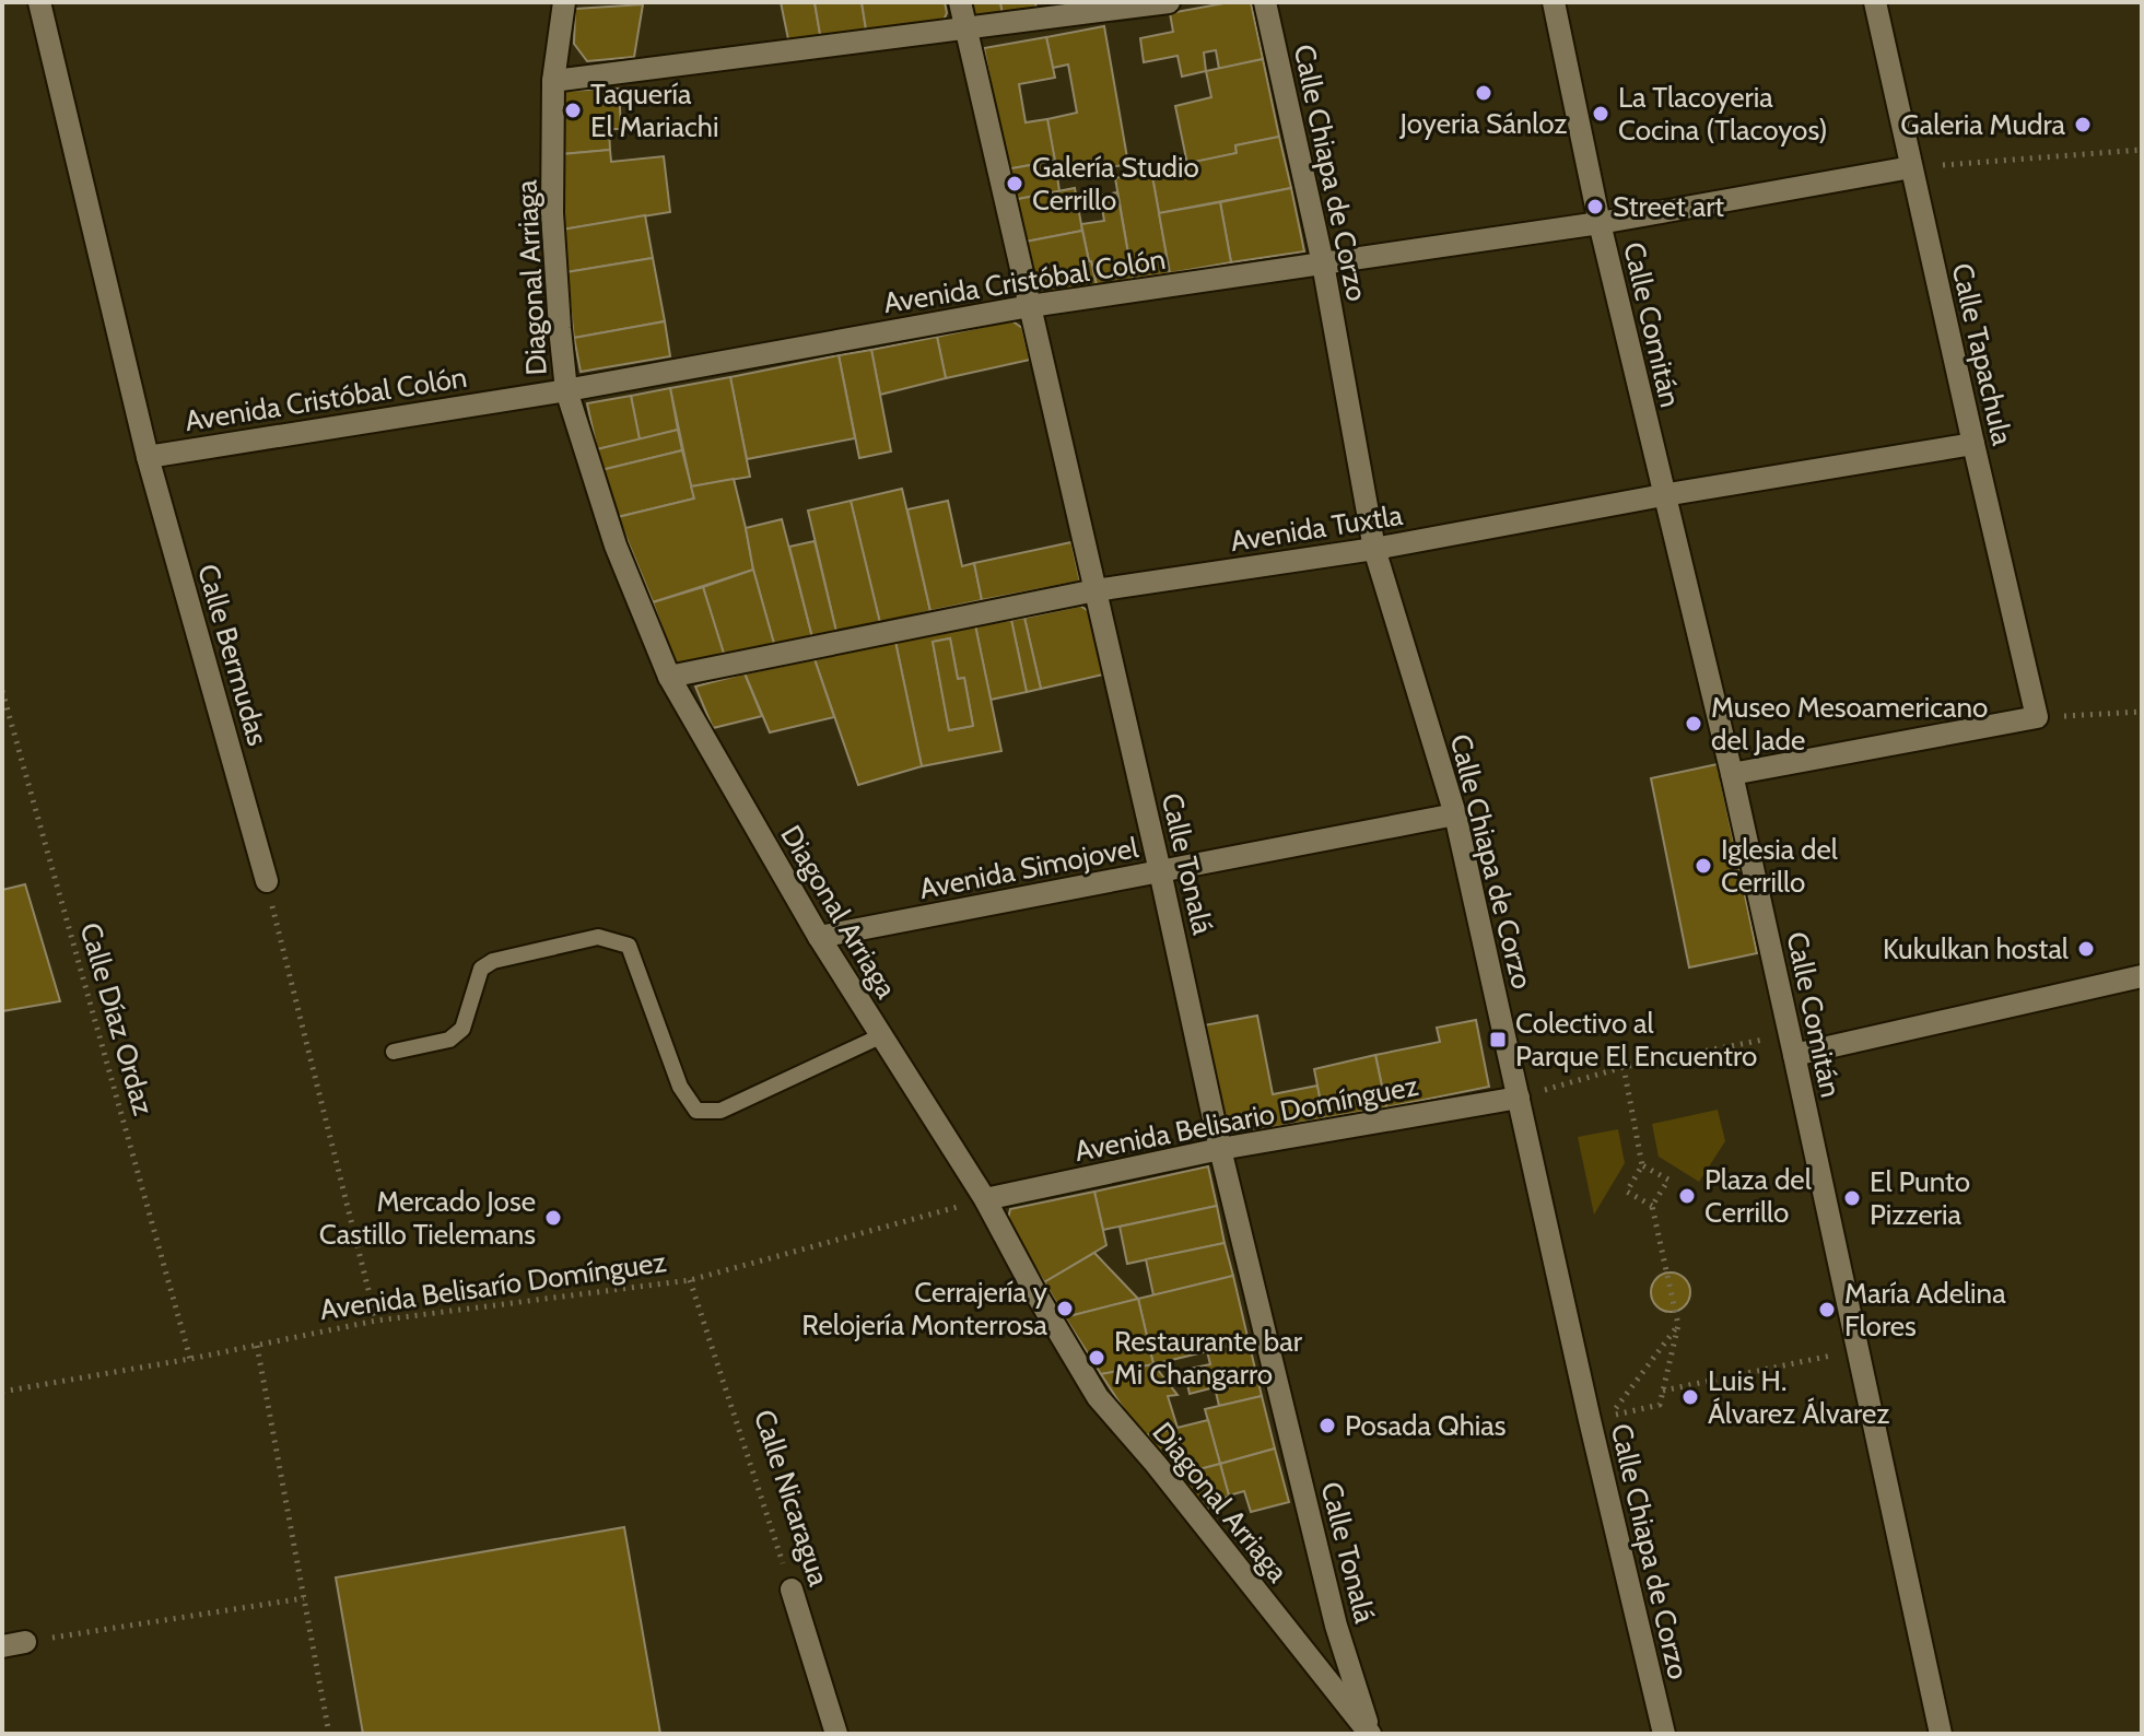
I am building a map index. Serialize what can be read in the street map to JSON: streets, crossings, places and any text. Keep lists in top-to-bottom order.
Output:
{
  "streets": {
    "street": [
      "Calle Chiapa de Corzo",
      "Diagonal Arriaga",
      "Avenida Cristóbal Colón",
      "Calle Comitán",
      "Calle Tapachula",
      "Avenida Tuxtla",
      "Calle Bermudas",
      "Calle Tonalá",
      "Avenida Simojovel",
      "Avenida Belisario Domínguez",
      "Calle Nicaragua"
    ],
    "path": ["Calle Díaz Ordaz", "Avenida Belisarío Domínguez"]
  },
  "crossings": [
    ["Calle Chiapa de Corzo", "Avenida Cristóbal Colón"],
    ["Calle Chiapa de Corzo", "Avenida Tuxtla"],
    ["Calle Chiapa de Corzo", "Avenida Simojovel"],
    ["Calle Chiapa de Corzo", "Avenida Belisario Domínguez"],
    ["Diagonal Arriaga", "Avenida Cristóbal Colón"],
    ["Diagonal Arriaga", "Avenida Tuxtla"],
    ["Diagonal Arriaga", "Calle Tonalá"],
    ["Diagonal Arriaga", "Avenida Simojovel"],
    ["Diagonal Arriaga", "Avenida Belisario Domínguez"],
    ["Diagonal Arriaga", "Avenida Belisarío Domínguez"],
    ["Avenida Cristóbal Colón", "Calle Comitán"],
    ["Avenida Cristóbal Colón", "Calle Tapachula"],
    ["Avenida Cristóbal Colón", "Calle Bermudas"],
    ["Avenida Cristóbal Colón", "Calle Tonalá"],
    ["Calle Comitán", "Avenida Tuxtla"],
    ["Calle Tapachula", "Avenida Tuxtla"],
    ["Avenida Tuxtla", "Calle Tonalá"],
    ["Calle Tonalá", "Avenida Simojovel"],
    ["Calle Tonalá", "Avenida Belisario Domínguez"],
    ["Calle Díaz Ordaz", "Avenida Belisarío Domínguez"],
    ["Avenida Belisario Domínguez", "Avenida Belisarío Domínguez"],
    ["Avenida Belisarío Domínguez", "Calle Nicaragua"]
  ],
  "places": {
    "other": [
      "Joyeria Sánloz",
      "Taquería El Mariachi",
      "La Tlacoyeria Cocina (Tlacoyos)",
      "Galeria Mudra",
      "Galería Studio Cerrillo",
      "Street art",
      "Museo Mesoamericano del Jade",
      "Iglesia del Cerrillo",
      "Kukulkan hostal",
      "Plaza del Cerrillo",
      "El Punto Pizzeria",
      "Mercado Jose Castillo Tielemans",
      "Cerrajería y Relojería Monterrosa",
      "María Adelina Flores",
      "Restaurante bar Mi Changarro",
      "Luis H. Álvarez Álvarez",
      "Posada Qhias"
    ],
    "transit": ["Colectivo al Parque El Encuentro"]
  }
}
